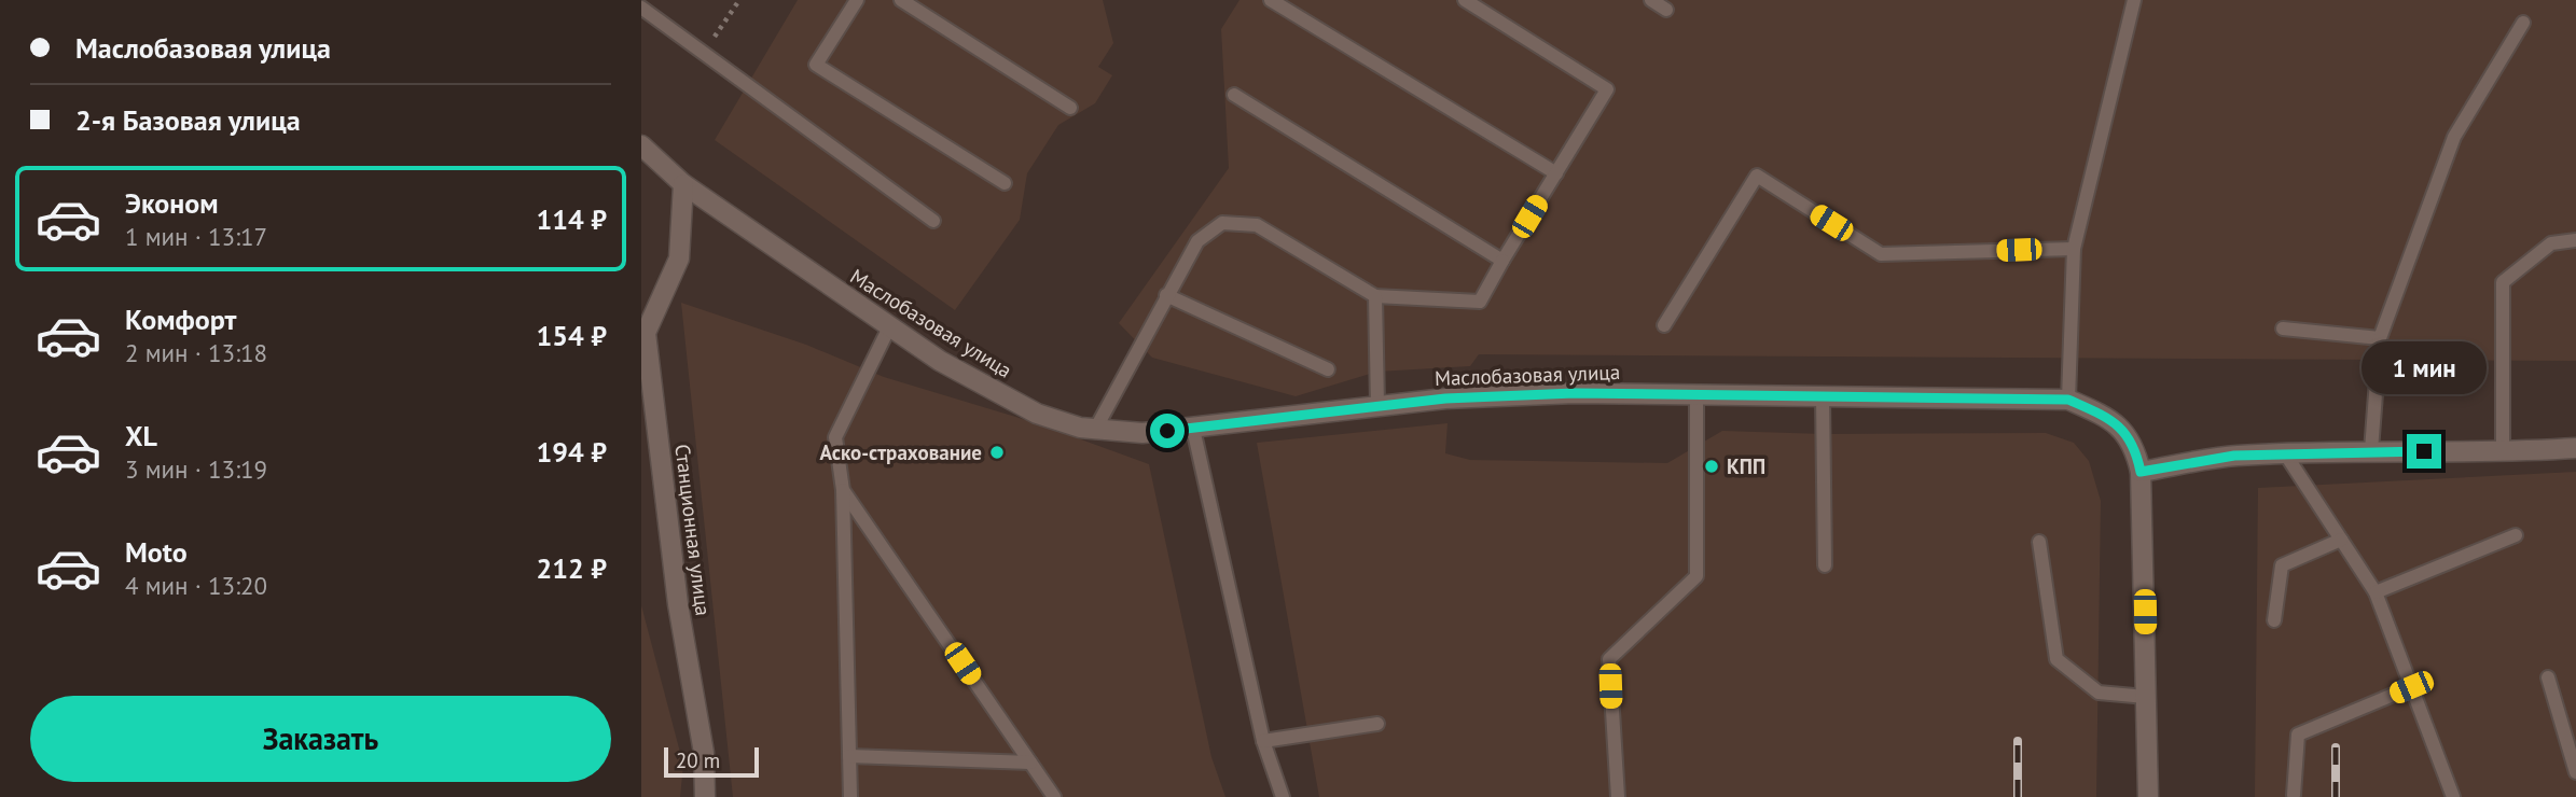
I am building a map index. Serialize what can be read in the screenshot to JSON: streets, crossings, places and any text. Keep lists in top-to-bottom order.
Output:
{
  "streets": {
    "street": ["Маслобазовая улица", "Станционная улица"]
  },
  "crossings": [
    ["Маслобазовая улица", "Станционная улица"]
  ],
  "places": ["Аско-страхование", "КПП"],
  "scale_bar": "20 m",
  "page": {
    "banner": ["Маслобазовая улица", "2-я Базовая улица"],
    "list": [
      {
        "name": "Эконом",
        "note": "1 мин · 13:17",
        "value": "114 ₽"
      },
      {
        "name": "Комфорт",
        "note": "2 мин · 13:18",
        "value": "154 ₽"
      },
      {
        "name": "XL",
        "note": "3 мин · 13:19",
        "value": "194 ₽"
      },
      {
        "name": "Moto",
        "note": "4 мин · 13:20",
        "value": "212 ₽"
      }
    ],
    "bubble": "1 мин",
    "buttons": "Заказать",
    "scale": "20 m"
  }
}
